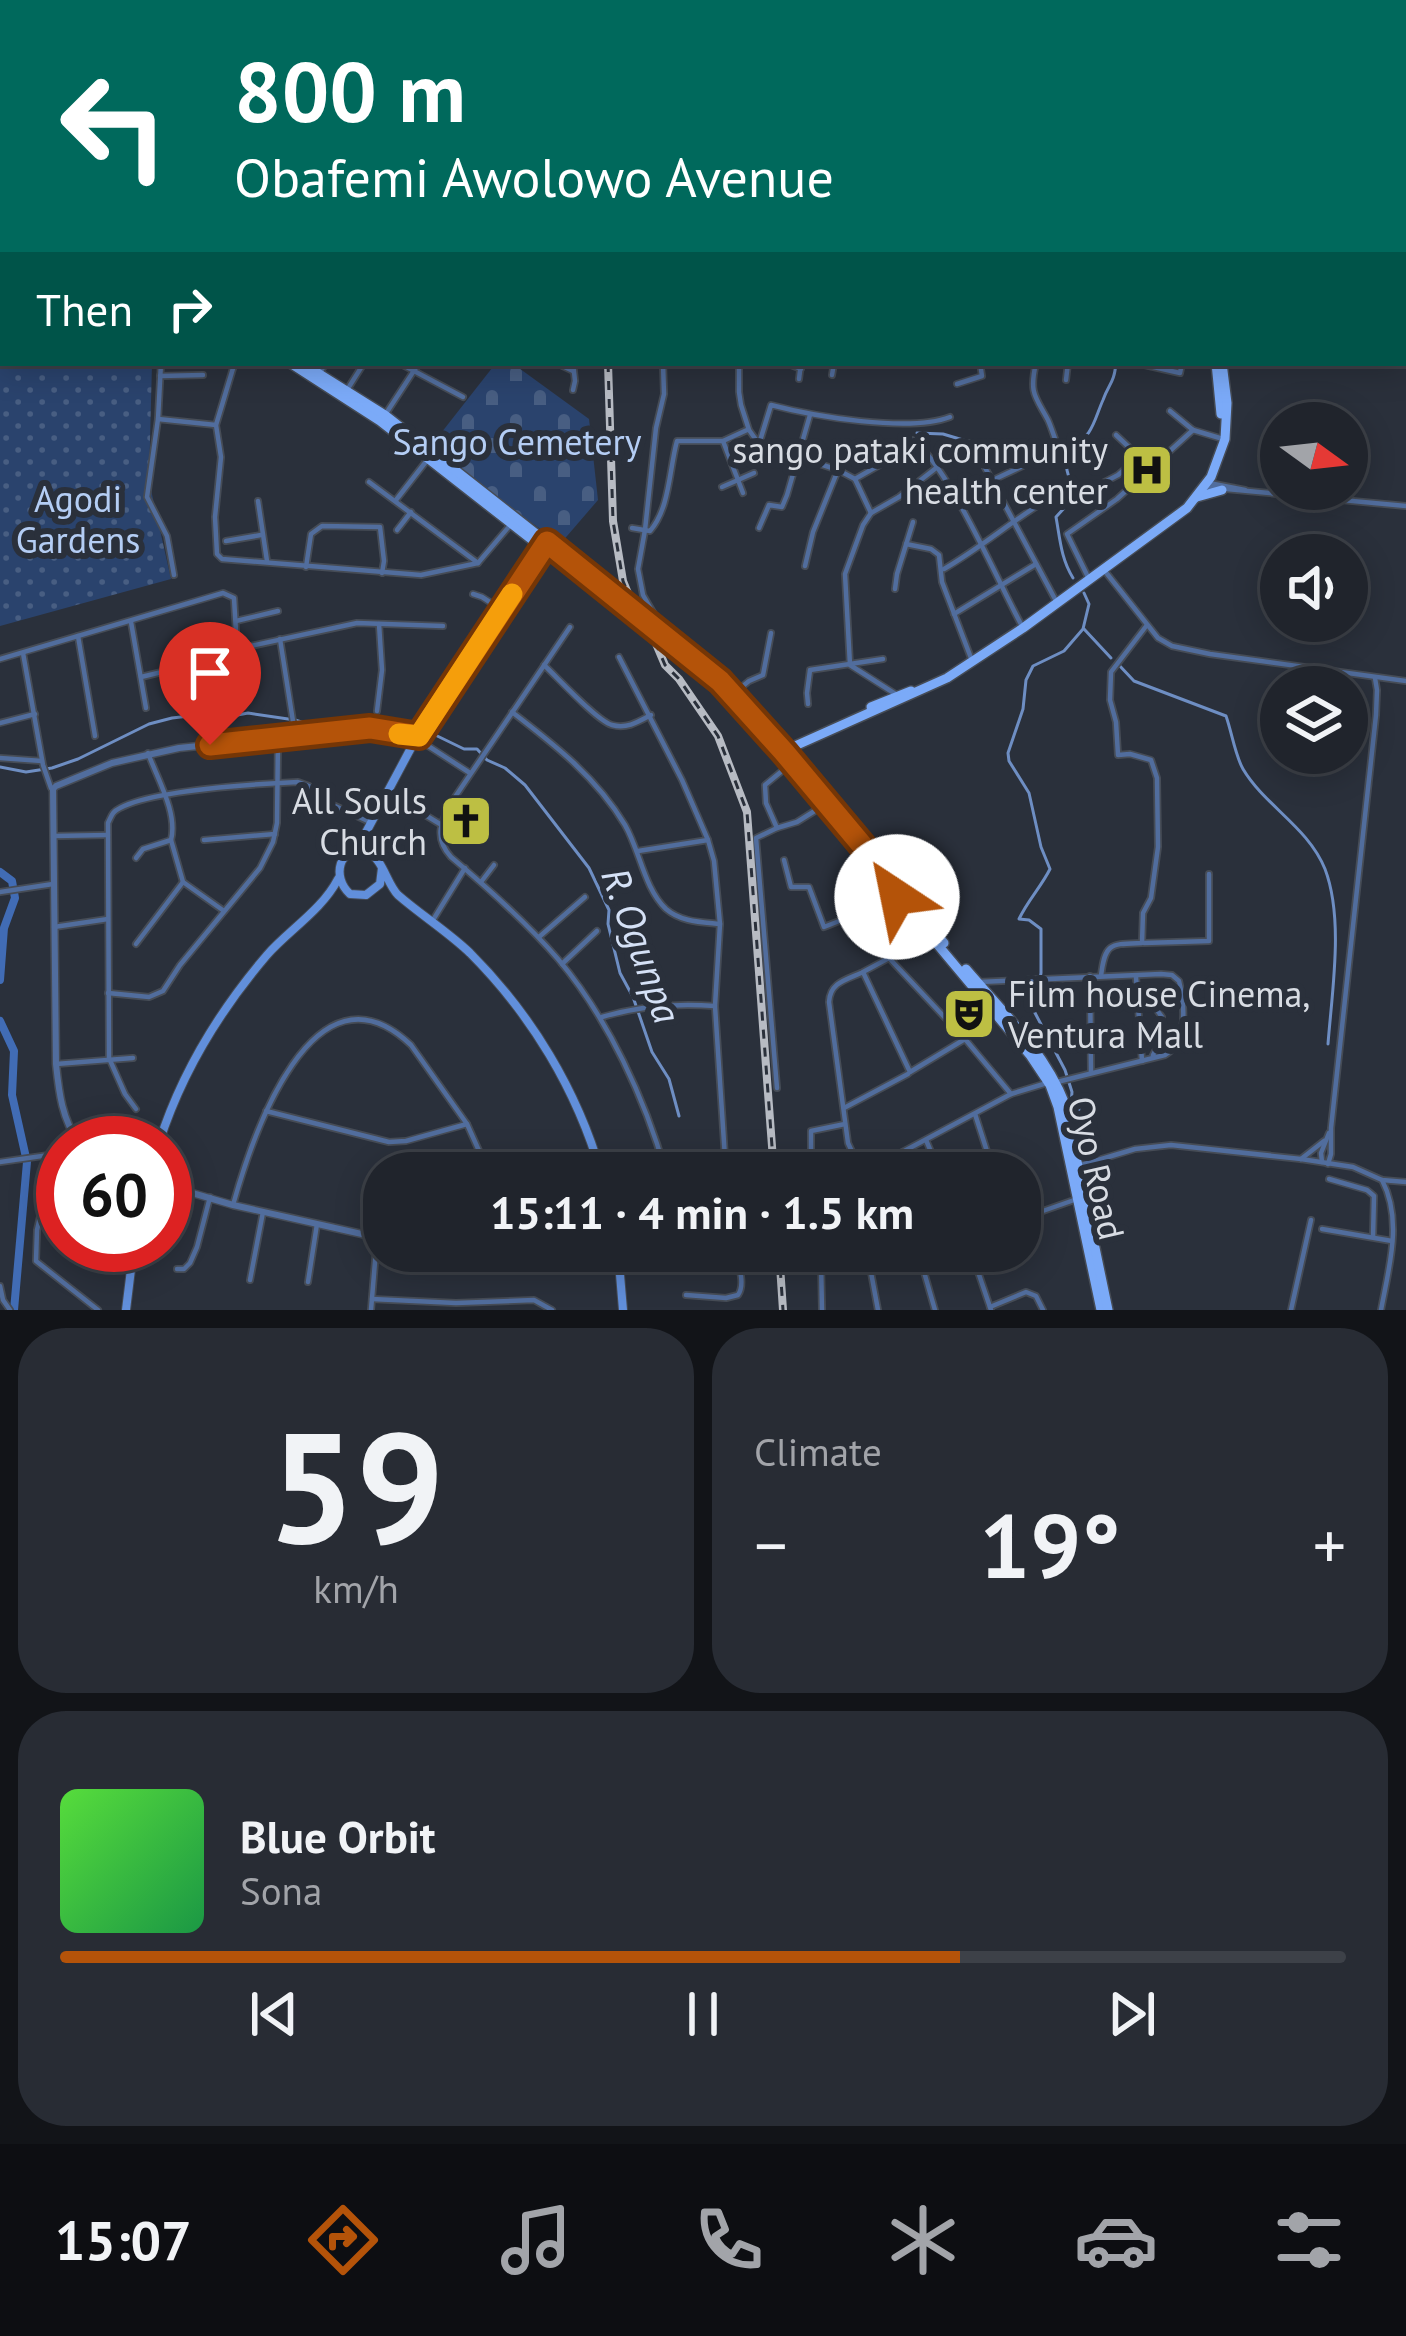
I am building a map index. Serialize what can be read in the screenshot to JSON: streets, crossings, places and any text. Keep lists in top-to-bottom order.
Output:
{
  "streets": {
    "main road": ["Oyo Road"]
  },
  "water": ["R. Ogunpa"],
  "parks": ["Sango Cemetery", "Agodi Gardens"],
  "places": {
    "hospital": ["sango pataki community health center"],
    "church": ["All Souls Church"],
    "theatre": ["Film house Cinema, Ventura Mall"]
  },
  "north": "right",
  "page": {
    "turn": ["800 m", "Obafemi Awolowo Avenue"],
    "then": "Then",
    "limit": "60",
    "trip": "15:11 · 4 min · 1.5 km",
    "tile": [
      ["59", "km/h"],
      "Climate"
    ],
    "heat": ["−", "19°", "+"],
    "song": ["Blue Orbit", "Sona"],
    "tabs": "15:07"
  }
}
